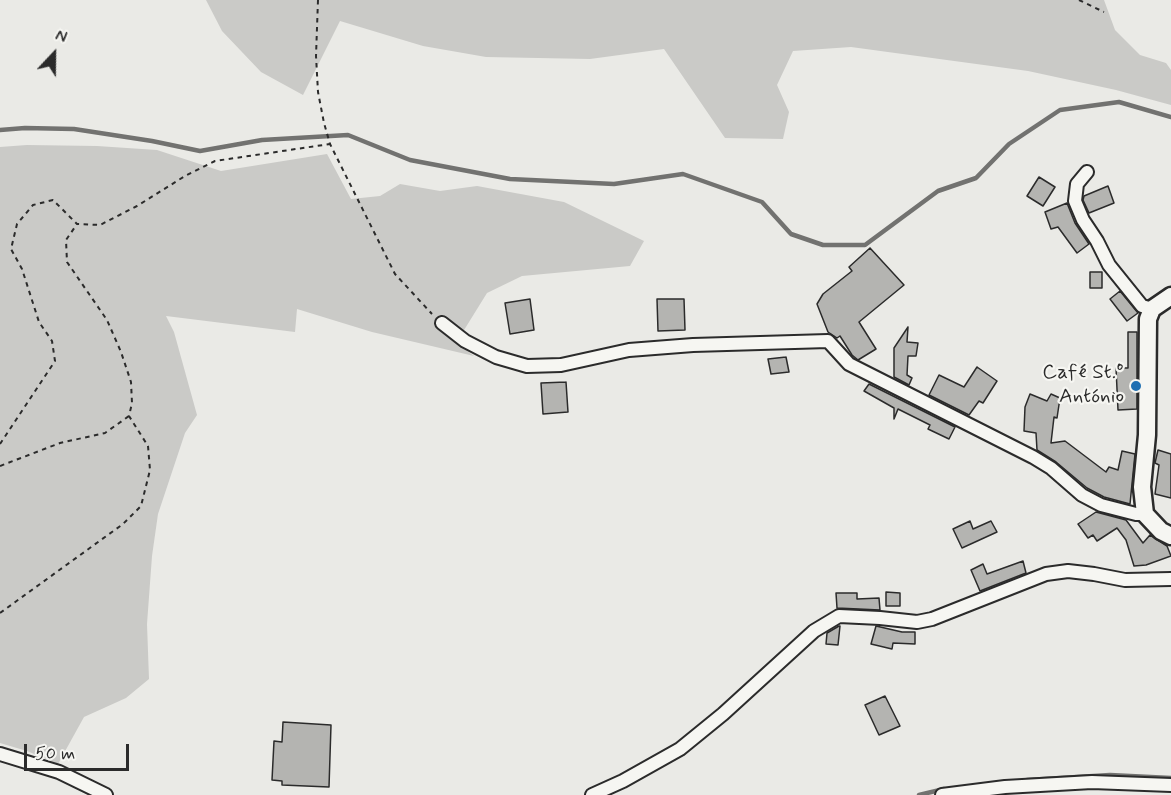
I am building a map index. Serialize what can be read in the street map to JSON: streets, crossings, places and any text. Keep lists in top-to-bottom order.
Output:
{
  "places": ["Café St.º António"],
  "scale_bar": "50 m",
  "north": "top"
}
